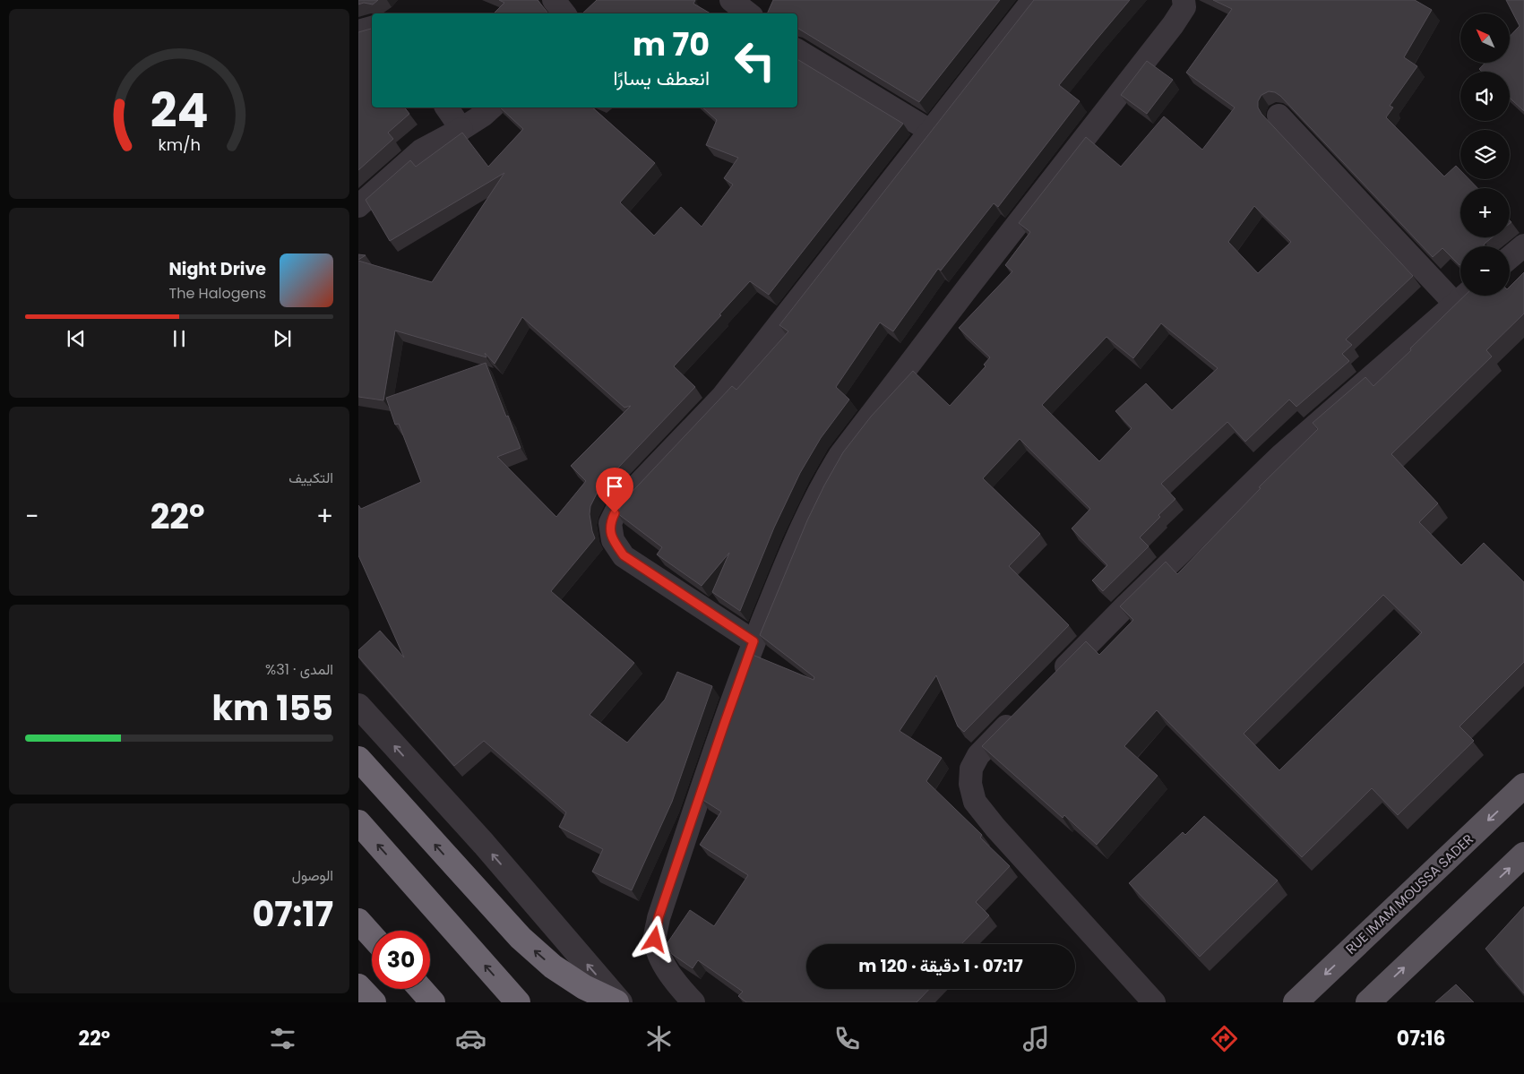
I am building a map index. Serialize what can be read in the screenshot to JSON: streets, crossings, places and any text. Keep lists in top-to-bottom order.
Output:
{
  "streets": {
    "main road": ["RUE IMAM MOUSSA SADER"]
  },
  "north": "top left",
  "page": {
    "map_buttons": ["+", "−"],
    "turn": ["70 m", "انعطف يسارًا"],
    "song": ["Night Drive", "The Halogens"],
    "tile": [
      "التكييف",
      ["المدى · 31%", "155 km"],
      ["الوصول", "07:17"]
    ],
    "heat": ["−", "22°", "+"],
    "limit": "30",
    "trip": "07:17 · 1 دقيقة · 120 m",
    "tabs": ["07:16", "22°"],
    "gauge": ["24", "km/h"]
  }
}
